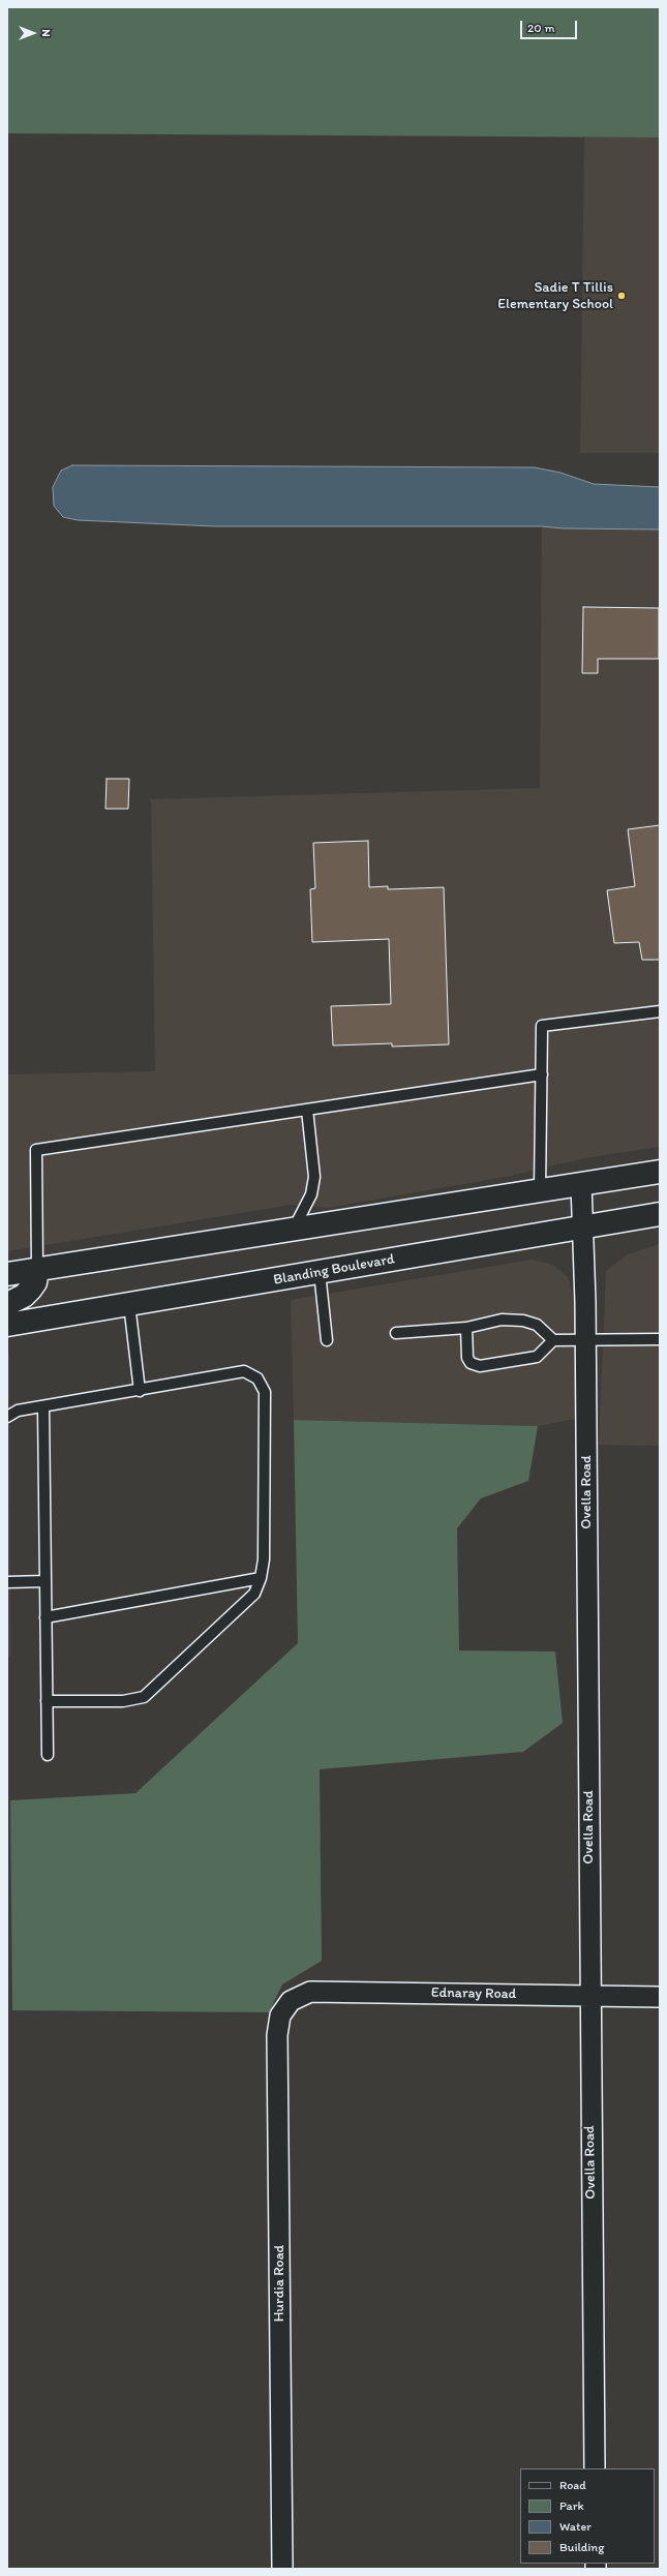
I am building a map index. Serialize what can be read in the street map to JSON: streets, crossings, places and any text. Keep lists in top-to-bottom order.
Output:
{
  "streets": {
    "main road": ["Blanding Boulevard"],
    "street": ["Ovella Road", "Ednaray Road", "Hurdia Road"]
  },
  "crossings": [
    ["Blanding Boulevard", "Ovella Road"],
    ["Ovella Road", "Ednaray Road"],
    ["Ednaray Road", "Hurdia Road"]
  ],
  "places": ["Sadie T Tillis Elementary School"],
  "legend": [
    "Road",
    "Park",
    "Water",
    "Building"
  ],
  "scale_bar": "20 m",
  "north": "right"
}
